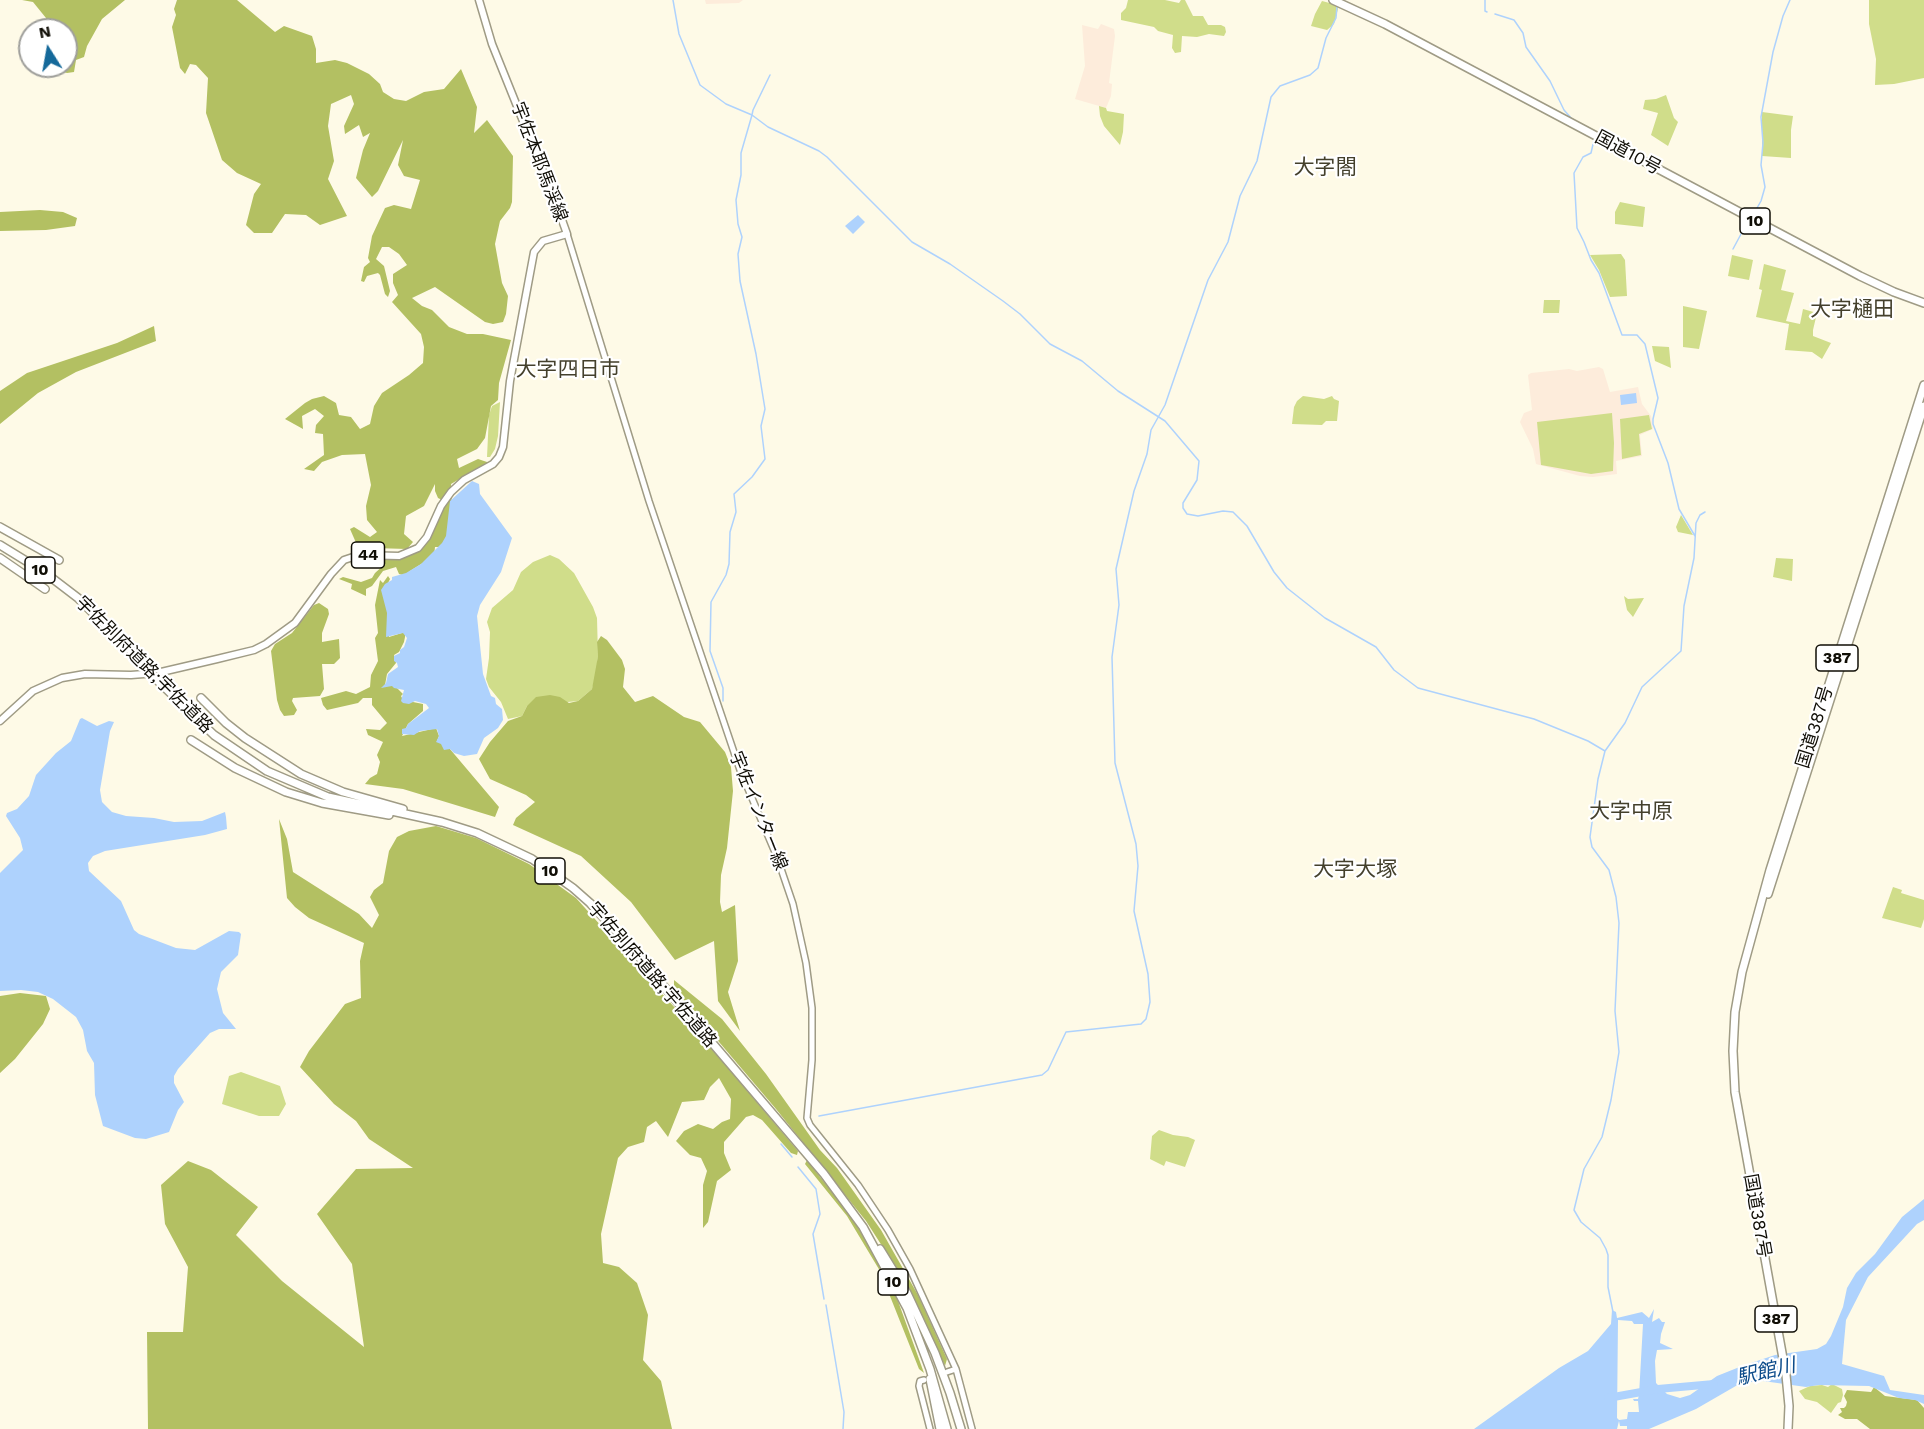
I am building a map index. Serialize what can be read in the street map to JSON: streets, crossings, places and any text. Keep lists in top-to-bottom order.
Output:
{
  "streets": {
    "highway": [
      "国道10号",
      "10",
      "387",
      "宇佐別府道路;宇佐道路",
      "国道387号"
    ],
    "main road": ["宇佐本耶馬渓線", "44", "宇佐インター線"]
  },
  "crossings": [
    ["宇佐本耶馬渓線", "宇佐インター線"]
  ],
  "districts": [
    "大字閤",
    "大字樋田",
    "大字四日市",
    "大字中原",
    "大字大塚"
  ],
  "water": ["駅館川"],
  "north": "top"
}
